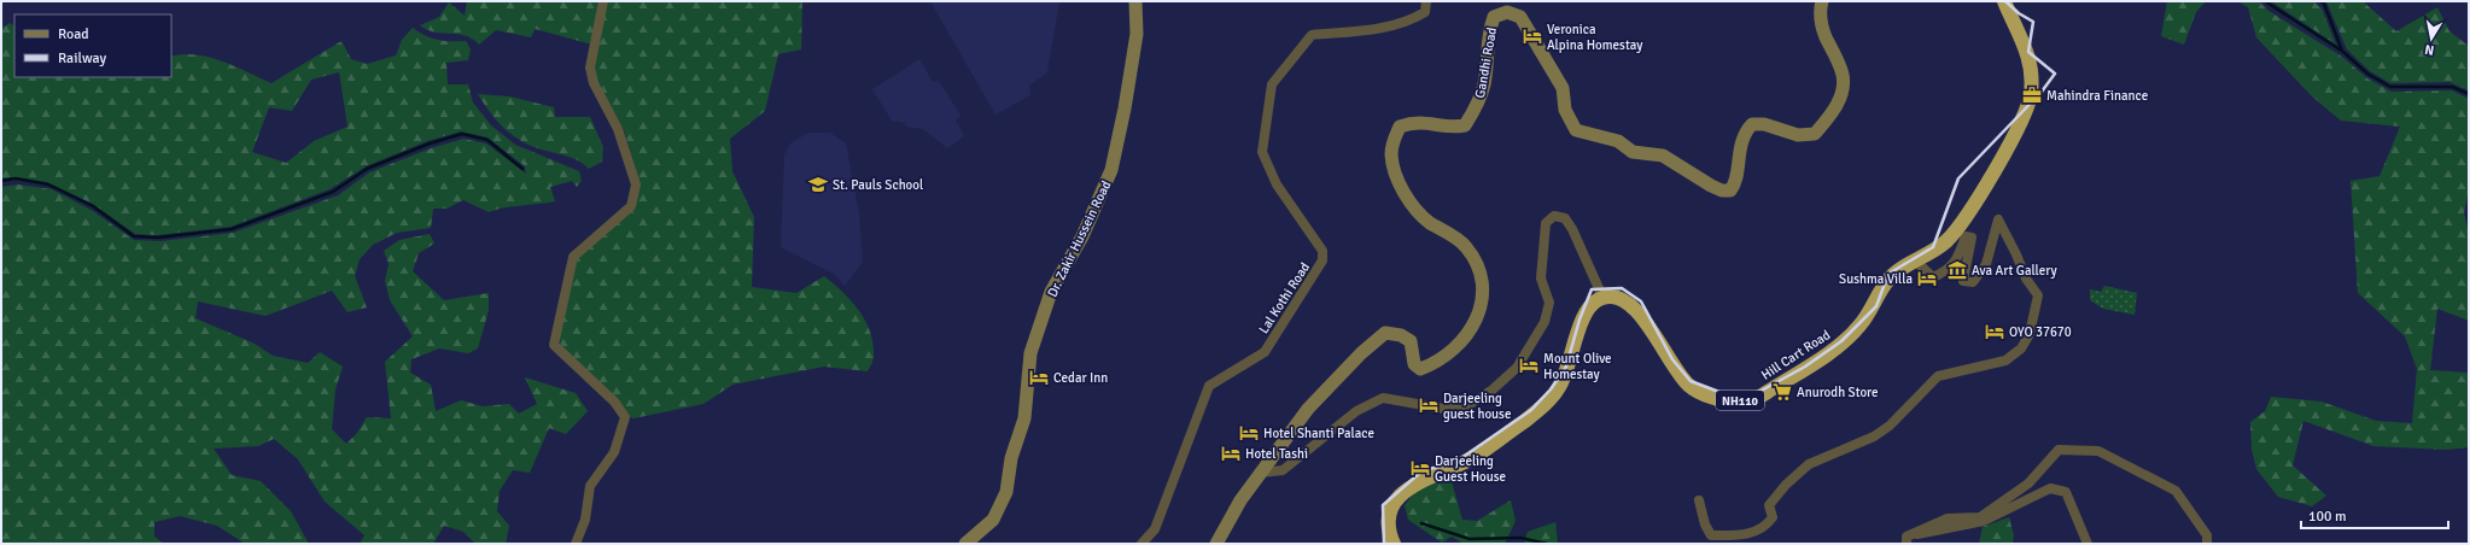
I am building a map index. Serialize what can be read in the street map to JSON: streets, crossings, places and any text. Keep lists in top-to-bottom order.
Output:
{
  "streets": {
    "highway": ["Hill Cart Road", "NH110"],
    "main road": ["Gandhi Road", "Dr. Zakir Hussein Road"],
    "street": ["Lal Kothi Road"]
  },
  "places": {
    "hotel": [
      "Veronica Alpina Homestay",
      "Sushma Villa",
      "OYO 37670",
      "Mount Olive Homestay",
      "Cedar Inn",
      "Darjeeling guest house",
      "Hotel Shanti Palace",
      "Hotel Tashi",
      "Darjeeling Guest House"
    ],
    "office": ["Mahindra Finance"],
    "school or university": ["St. Pauls School"],
    "museum": ["Ava Art Gallery"],
    "supermarket": ["Anurodh Store"]
  },
  "legend": ["Road", "Railway"],
  "scale_bar": "100 m",
  "north": "bottom"
}
